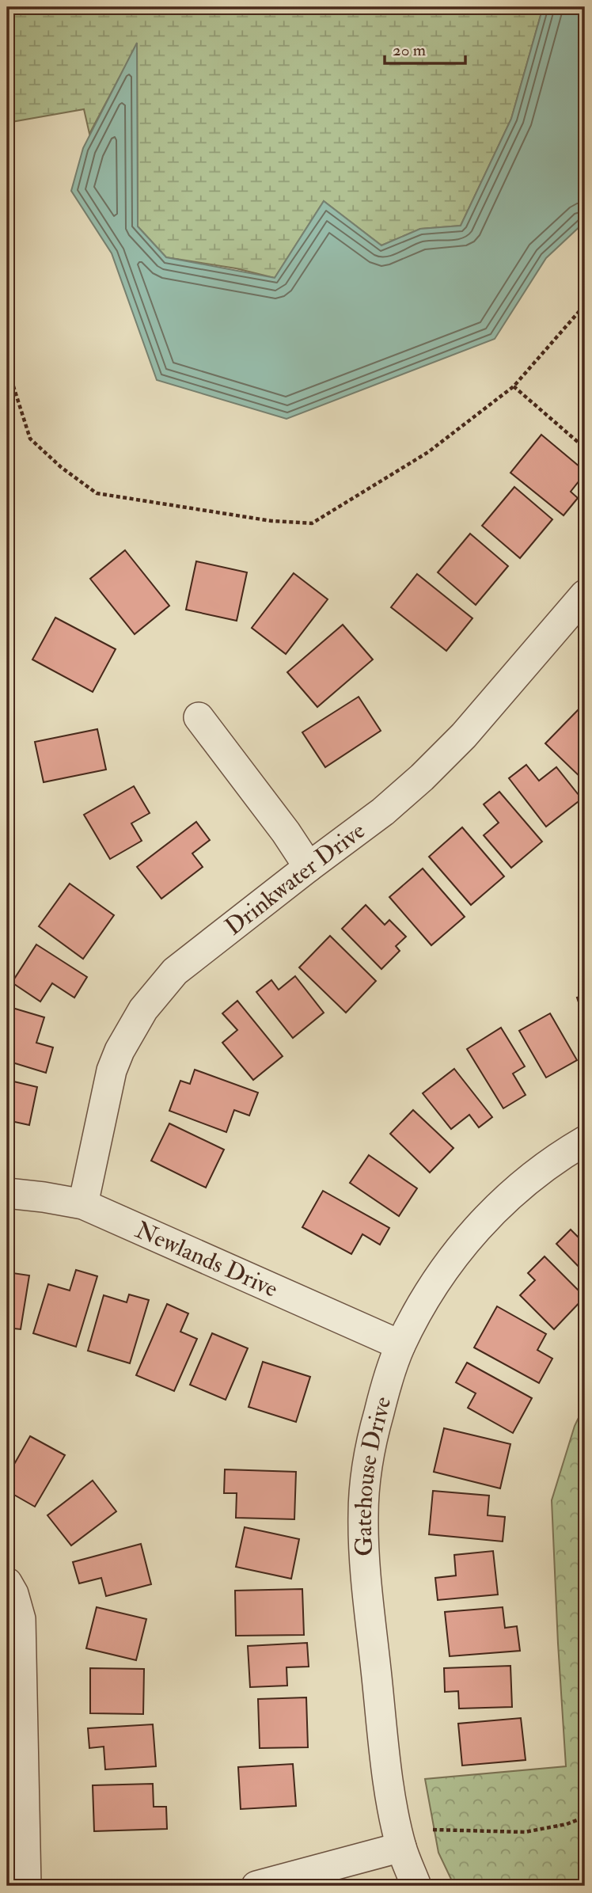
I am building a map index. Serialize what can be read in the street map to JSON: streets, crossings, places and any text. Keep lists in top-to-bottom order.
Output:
{
  "streets": {
    "street": ["Drinkwater Drive", "Newlands Drive", "Gatehouse Drive"]
  },
  "crossings": [
    ["Drinkwater Drive", "Newlands Drive"],
    ["Newlands Drive", "Gatehouse Drive"]
  ],
  "scale_bar": "20 m"
}
